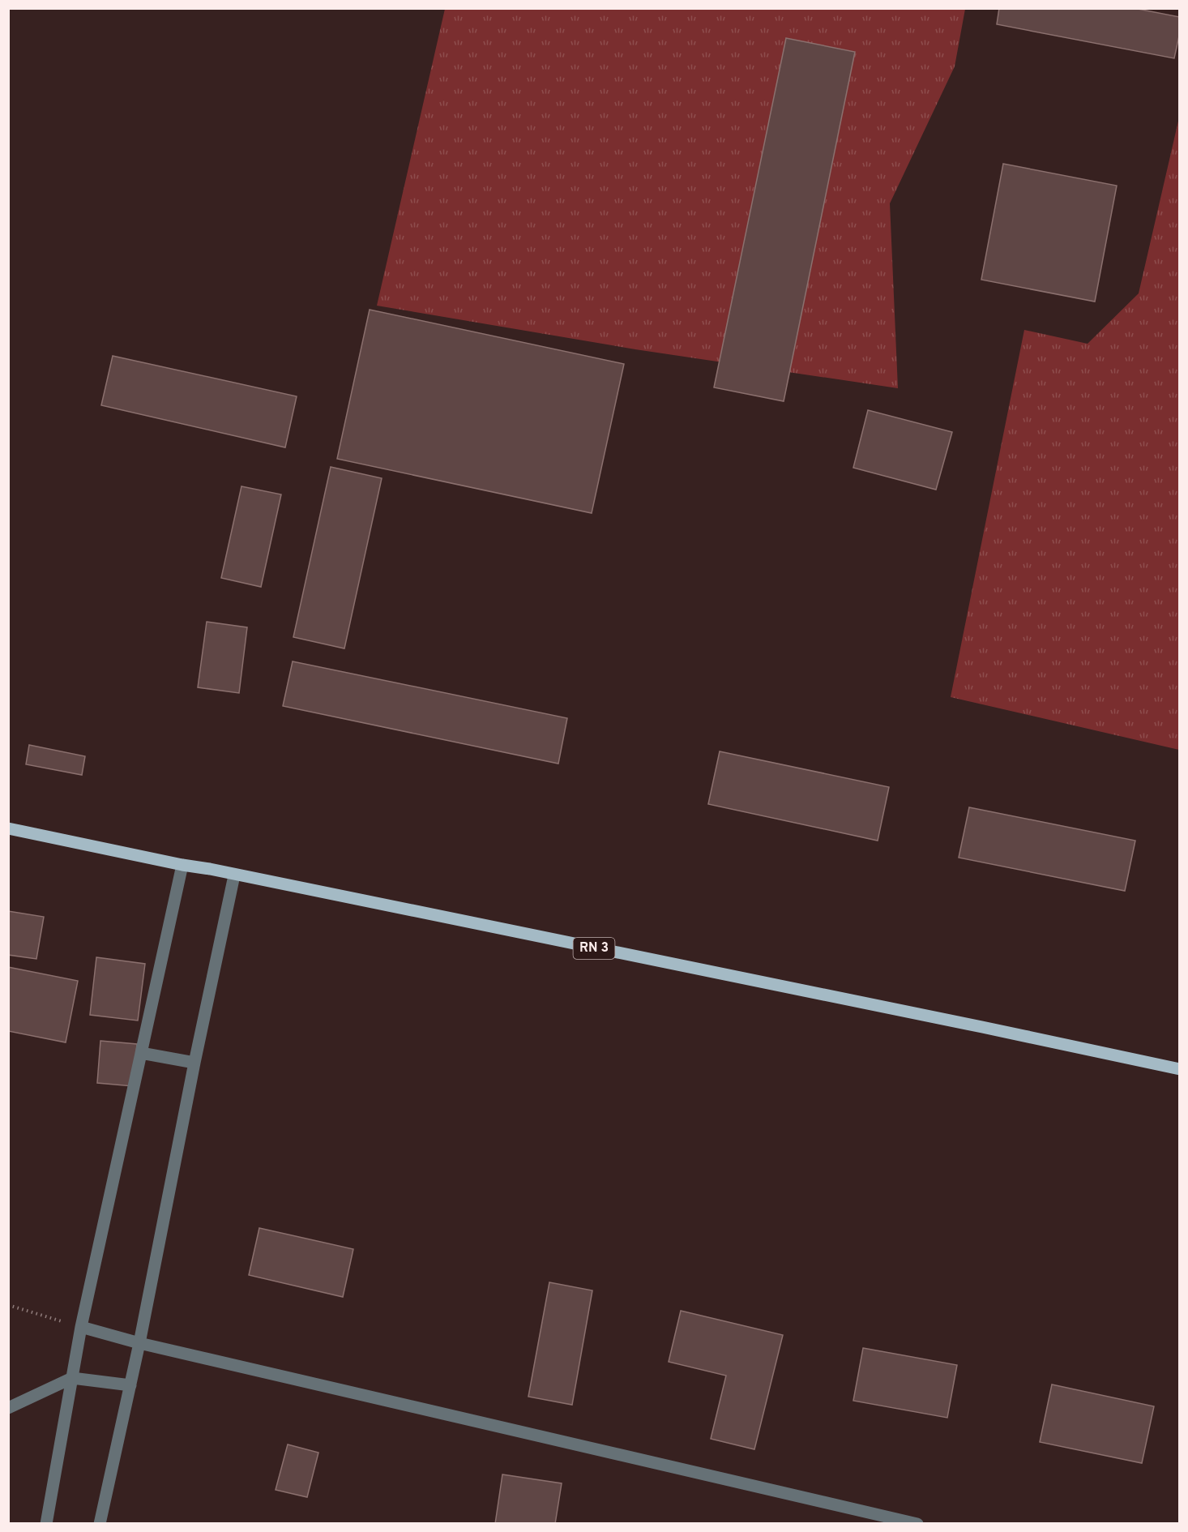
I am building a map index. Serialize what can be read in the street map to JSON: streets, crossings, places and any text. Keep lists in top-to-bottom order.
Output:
{
  "streets": {
    "main road": ["RN 3"]
  }
}
